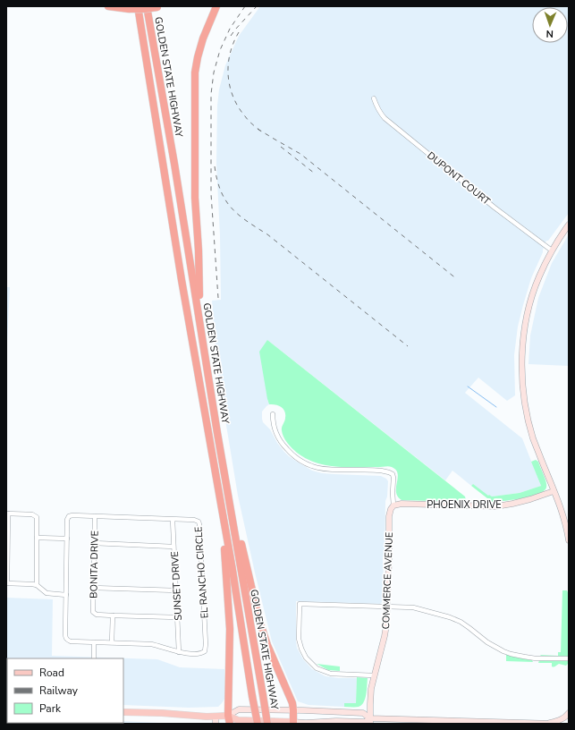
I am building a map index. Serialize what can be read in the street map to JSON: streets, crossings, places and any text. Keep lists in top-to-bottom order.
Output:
{
  "streets": {
    "highway": ["GOLDEN STATE HIGHWAY"],
    "street": [
      "DUPONT COURT",
      "PHOENIX DRIVE",
      "BONITA DRIVE",
      "EL RANCHO CIRCLE",
      "COMMERCE AVENUE",
      "SUNSET DRIVE"
    ]
  },
  "crossings": [
    ["PHOENIX DRIVE", "COMMERCE AVENUE"],
    ["BONITA DRIVE", "EL RANCHO CIRCLE"],
    ["EL RANCHO CIRCLE", "SUNSET DRIVE"]
  ],
  "legend": ["Road", "Railway", "Park"],
  "north": "bottom"
}
